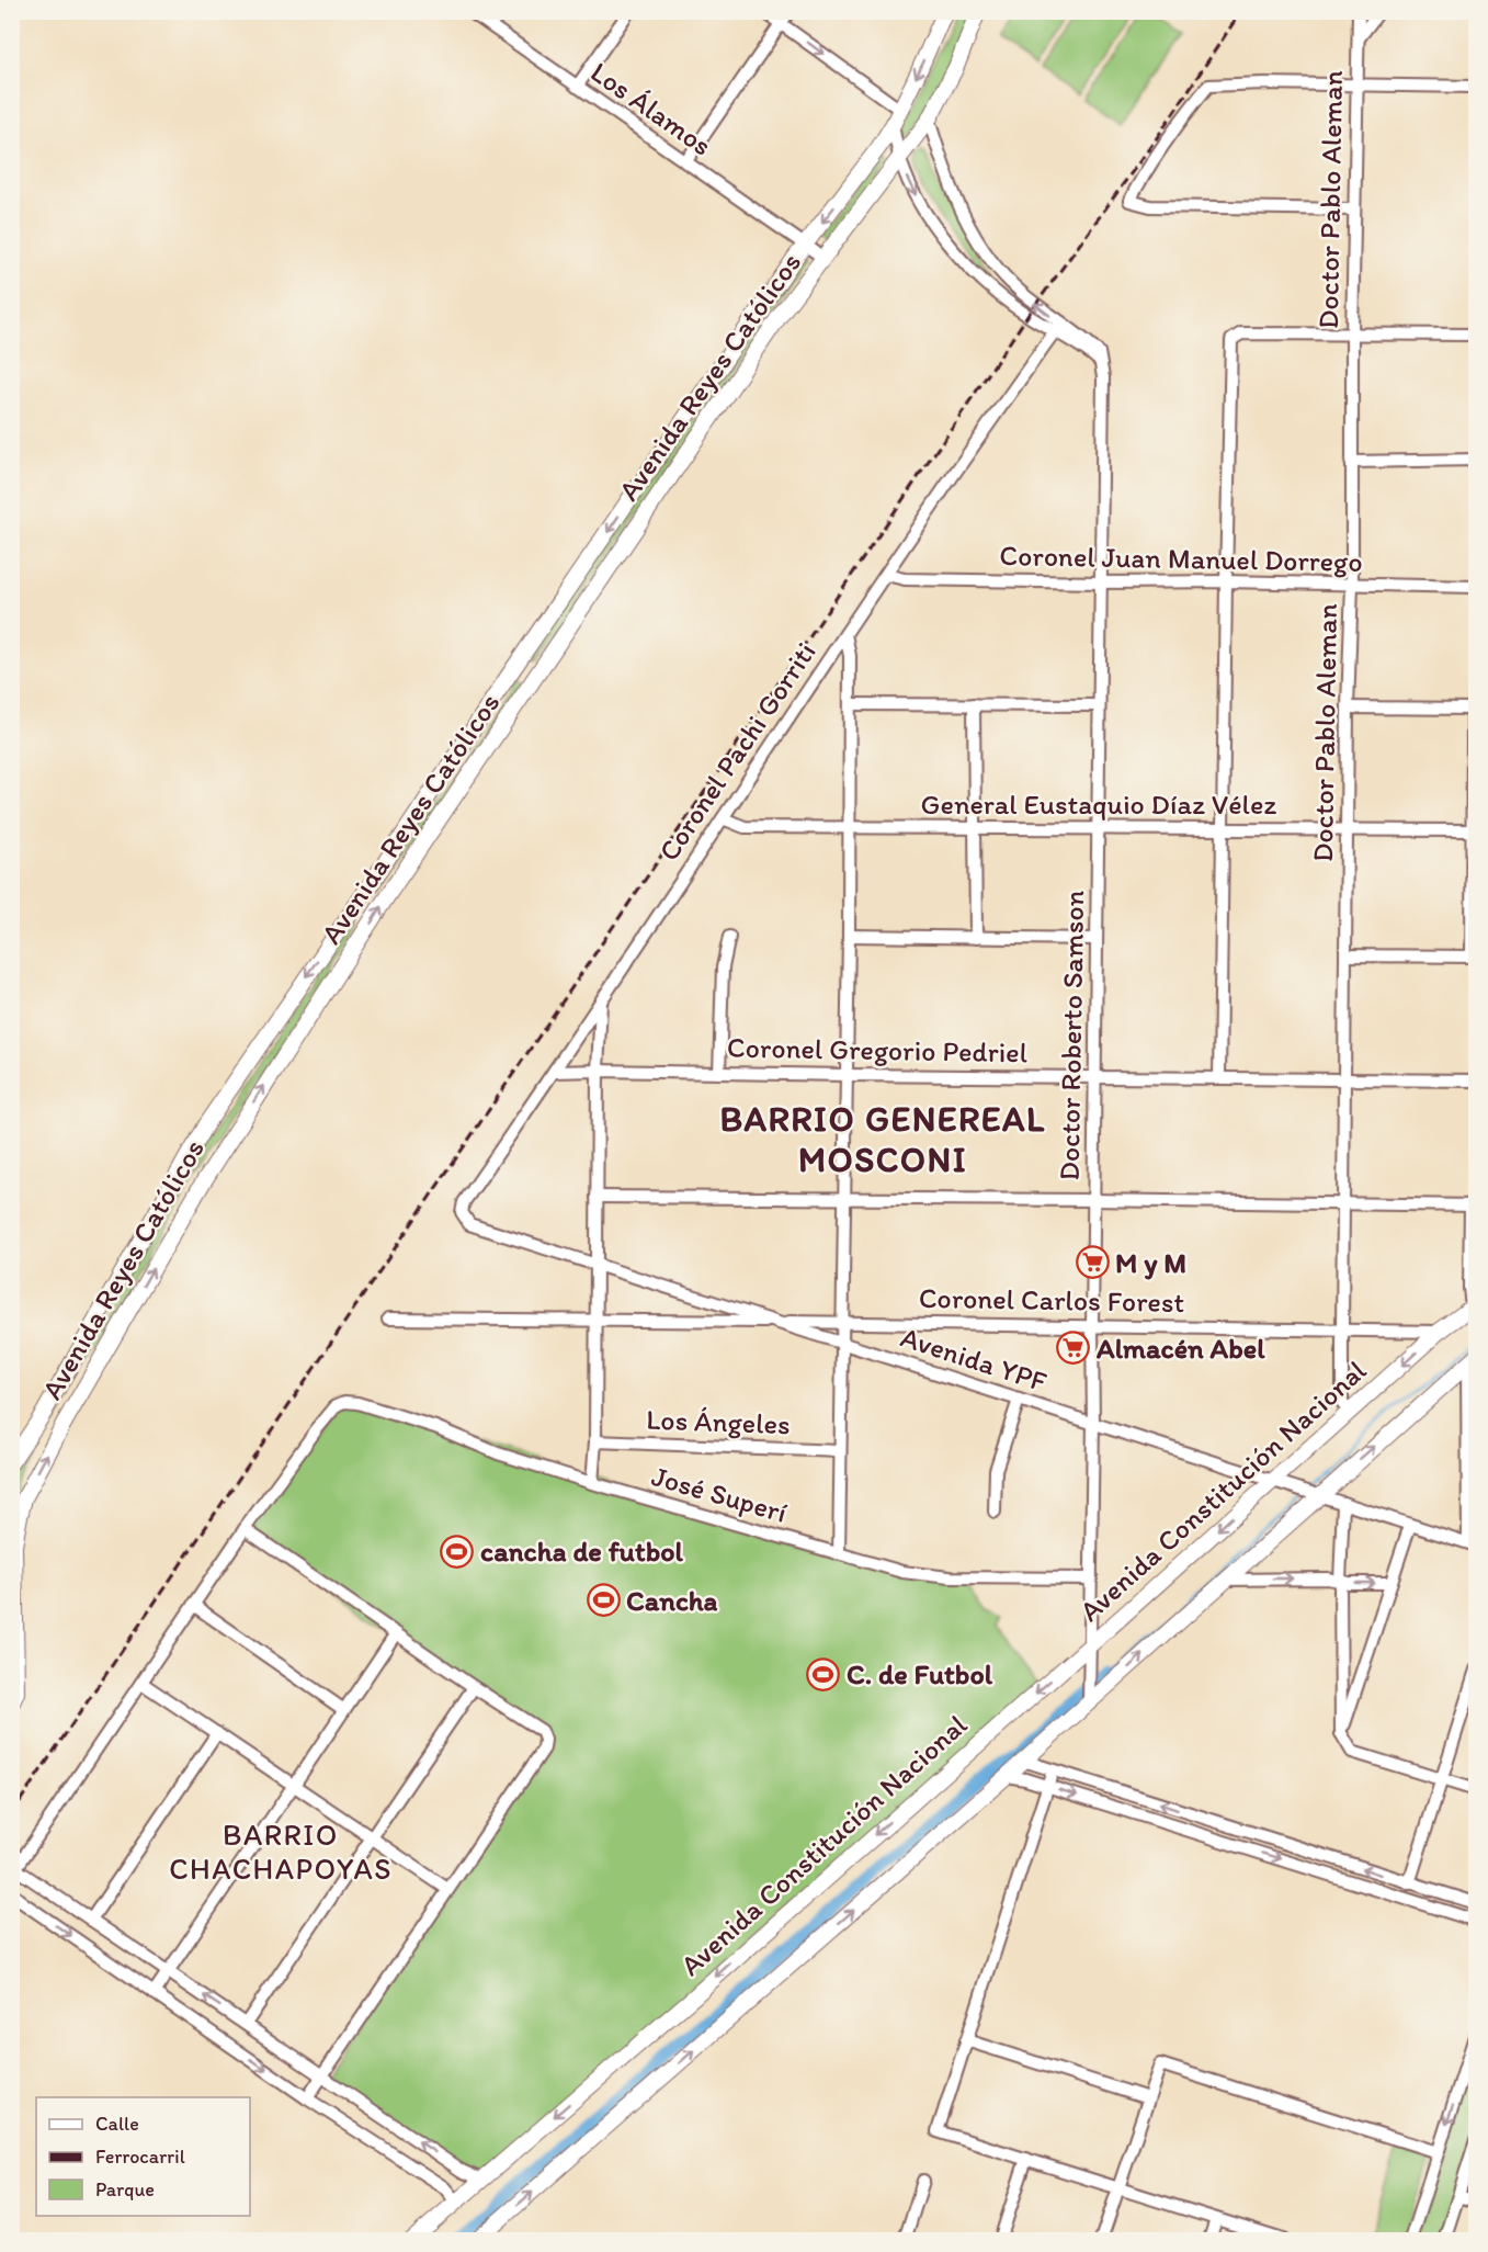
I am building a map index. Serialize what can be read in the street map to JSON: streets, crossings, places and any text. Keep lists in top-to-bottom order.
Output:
{
  "streets": {
    "main road": ["Avenida Reyes Católicos", "Avenida Constitución Nacional"],
    "street": [
      "Los Álamos",
      "Doctor Pablo Aleman",
      "Coronel Juan Manuel Dorrego",
      "Coronel Pachi Gorriti",
      "General Eustaquio Díaz Vélez",
      "Doctor Roberto Samson",
      "Coronel Gregorio Pedriel",
      "Coronel Carlos Forest",
      "Avenida YPF",
      "Los Ángeles",
      "José Superí"
    ]
  },
  "crossings": [
    ["Los Álamos", "Avenida Reyes Católicos"],
    ["Doctor Pablo Aleman", "Coronel Juan Manuel Dorrego"],
    ["Doctor Pablo Aleman", "General Eustaquio Díaz Vélez"],
    ["Doctor Pablo Aleman", "Coronel Gregorio Pedriel"],
    ["Doctor Pablo Aleman", "Coronel Carlos Forest"],
    ["Doctor Pablo Aleman", "Avenida Constitución Nacional"],
    ["Avenida Reyes Católicos", "Doctor Roberto Samson"],
    ["Coronel Juan Manuel Dorrego", "Coronel Pachi Gorriti"],
    ["Coronel Juan Manuel Dorrego", "Doctor Roberto Samson"],
    ["Coronel Pachi Gorriti", "General Eustaquio Díaz Vélez"],
    ["Coronel Pachi Gorriti", "Doctor Roberto Samson"],
    ["Coronel Pachi Gorriti", "Coronel Gregorio Pedriel"],
    ["Coronel Pachi Gorriti", "Avenida YPF"],
    ["General Eustaquio Díaz Vélez", "Doctor Roberto Samson"],
    ["Doctor Roberto Samson", "Coronel Gregorio Pedriel"],
    ["Doctor Roberto Samson", "Coronel Carlos Forest"],
    ["Doctor Roberto Samson", "Avenida YPF"],
    ["Doctor Roberto Samson", "Avenida Constitución Nacional"],
    ["Doctor Roberto Samson", "José Superí"],
    ["Coronel Carlos Forest", "Avenida YPF"],
    ["Coronel Carlos Forest", "Avenida Constitución Nacional"],
    ["Avenida YPF", "Avenida Constitución Nacional"]
  ],
  "districts": ["BARRIO GENEREAL MOSCONI", "BARRIO CHACHAPOYAS"],
  "places": {
    "supermarket": ["M y M", "Almacén Abel"],
    "sports": ["cancha de futbol", "Cancha", "C. de Futbol"]
  },
  "legend": ["Calle", "Ferrocarril", "Parque"]
}
